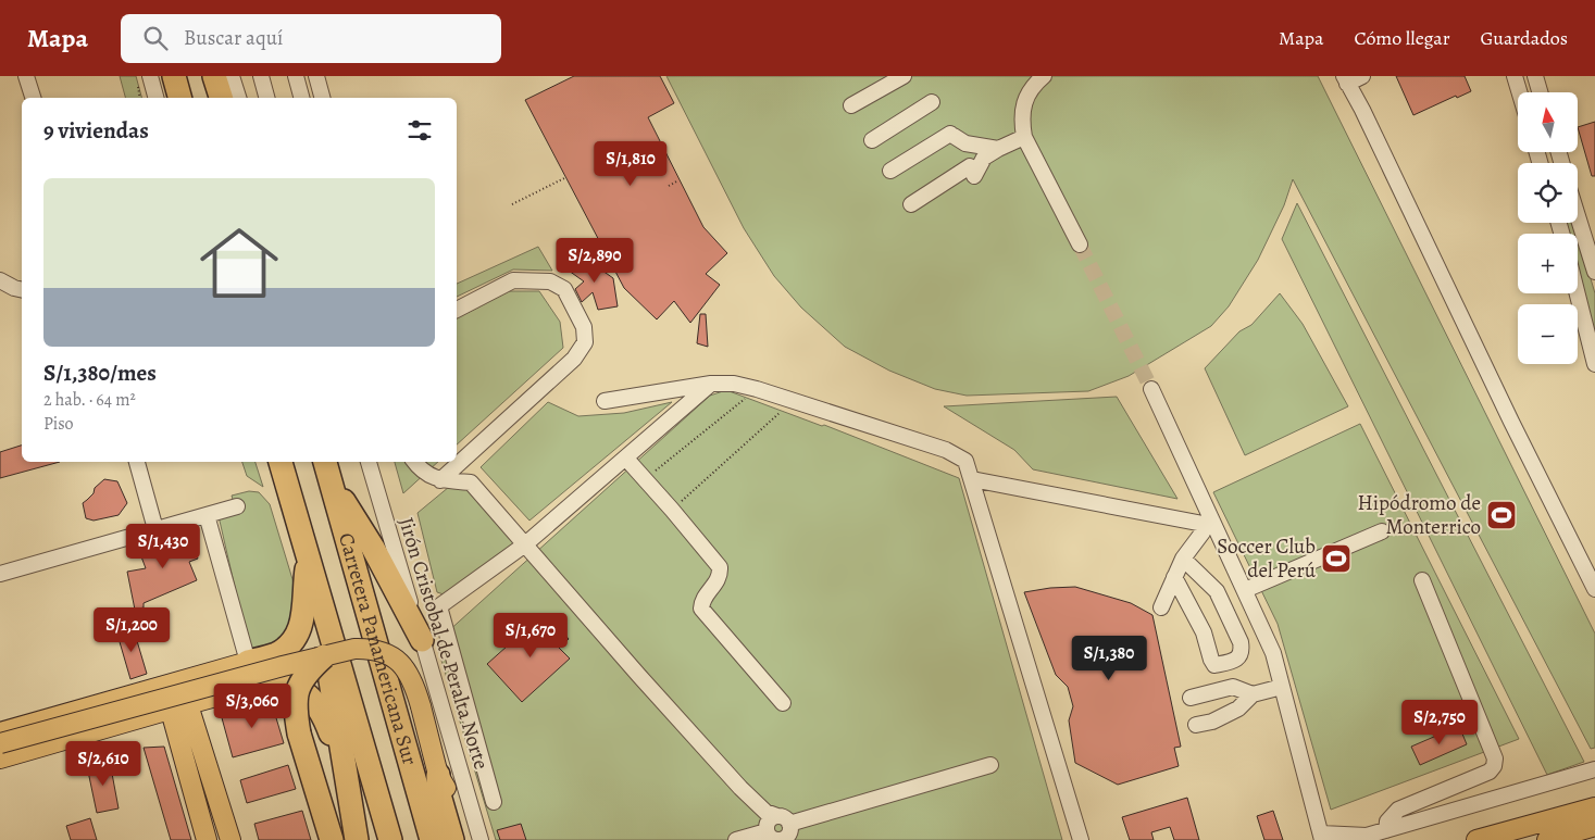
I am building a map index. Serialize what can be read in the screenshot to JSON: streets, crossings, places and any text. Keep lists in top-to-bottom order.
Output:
{
  "streets": {
    "highway": ["Carretera Panamericana Sur"],
    "street": ["Jirón Cristobal de Peralta Norte"]
  },
  "places": {
    "sports": ["Hipódromo de Monterrico", "Soccer Club del Perú"]
  },
  "north": "top",
  "page": {
    "header": "Mapa",
    "search": "Buscar aquí",
    "nav": ["Mapa", "Cómo llegar", "Guardados"],
    "map_buttons": ["+", "−"],
    "heading": "9 viviendas",
    "price": [
      "S/1,810",
      "S/2,890",
      "S/1,430",
      "S/1,200",
      "S/1,670",
      "S/1,380",
      "S/3,060",
      "S/2,750",
      "S/2,610"
    ],
    "list": [
      {
        "name": "S/1,380/mes",
        "note": "2 hab. · 64 m² · Piso"
      }
    ]
  }
}
